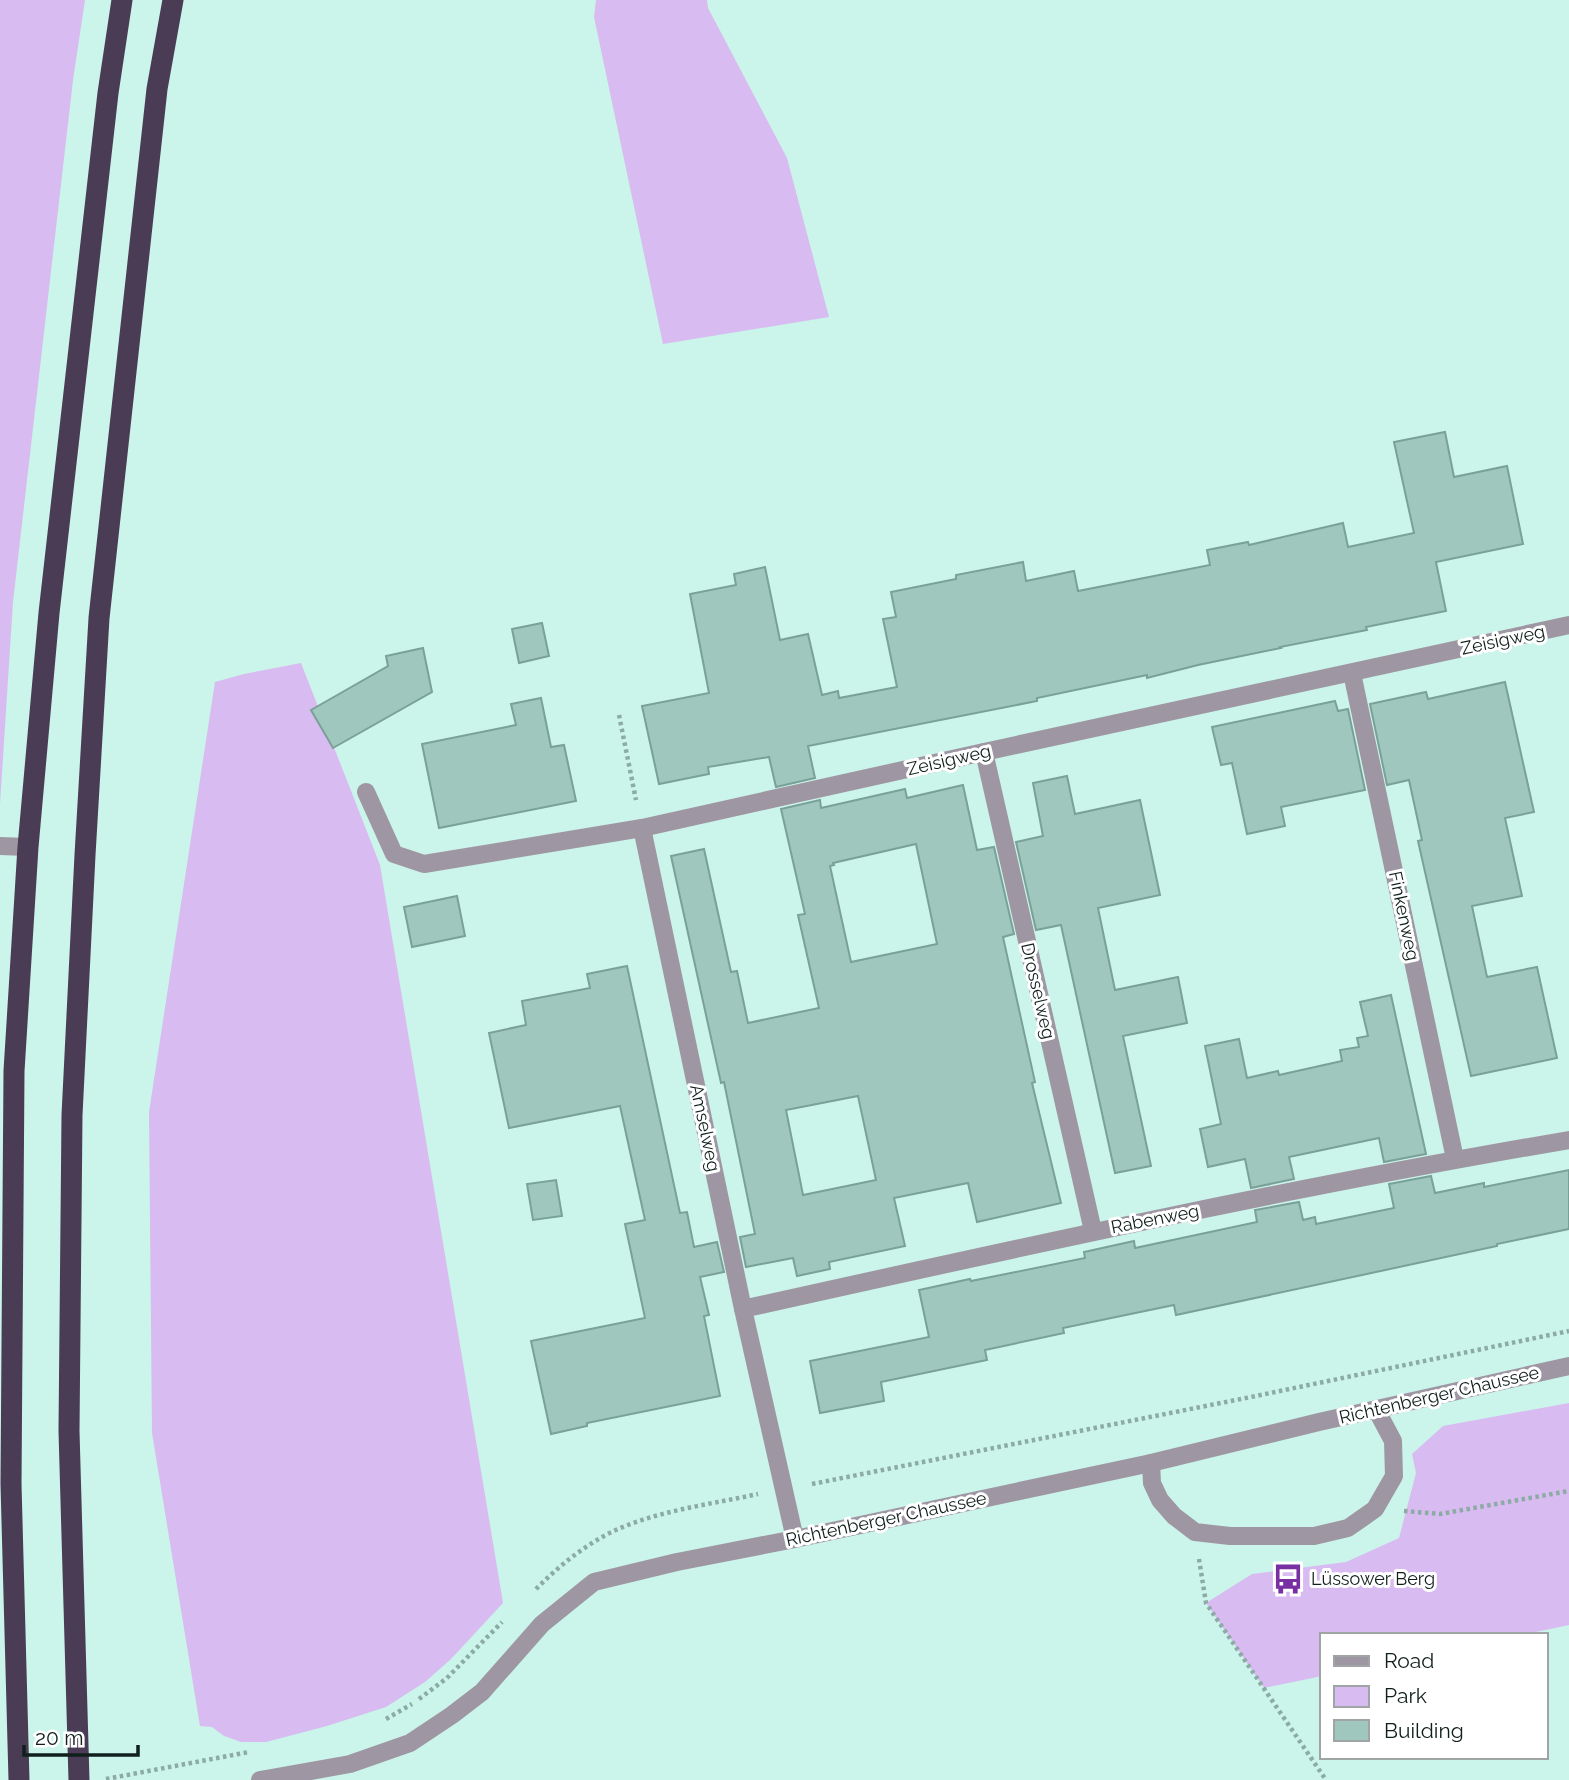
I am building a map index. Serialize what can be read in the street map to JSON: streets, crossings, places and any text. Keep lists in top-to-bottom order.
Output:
{
  "streets": {
    "street": [
      "Zeisigweg",
      "Finkenweg",
      "Drosselweg",
      "Amselweg",
      "Rabenweg",
      "Richtenberger Chaussee"
    ]
  },
  "crossings": [
    ["Zeisigweg", "Finkenweg"],
    ["Zeisigweg", "Drosselweg"],
    ["Zeisigweg", "Amselweg"],
    ["Finkenweg", "Rabenweg"],
    ["Drosselweg", "Rabenweg"],
    ["Amselweg", "Rabenweg"],
    ["Amselweg", "Richtenberger Chaussee"]
  ],
  "places": {
    "bus stop": ["Lüssower Berg"]
  },
  "legend": ["Road", "Park", "Building"],
  "scale_bar": "20 m"
}
